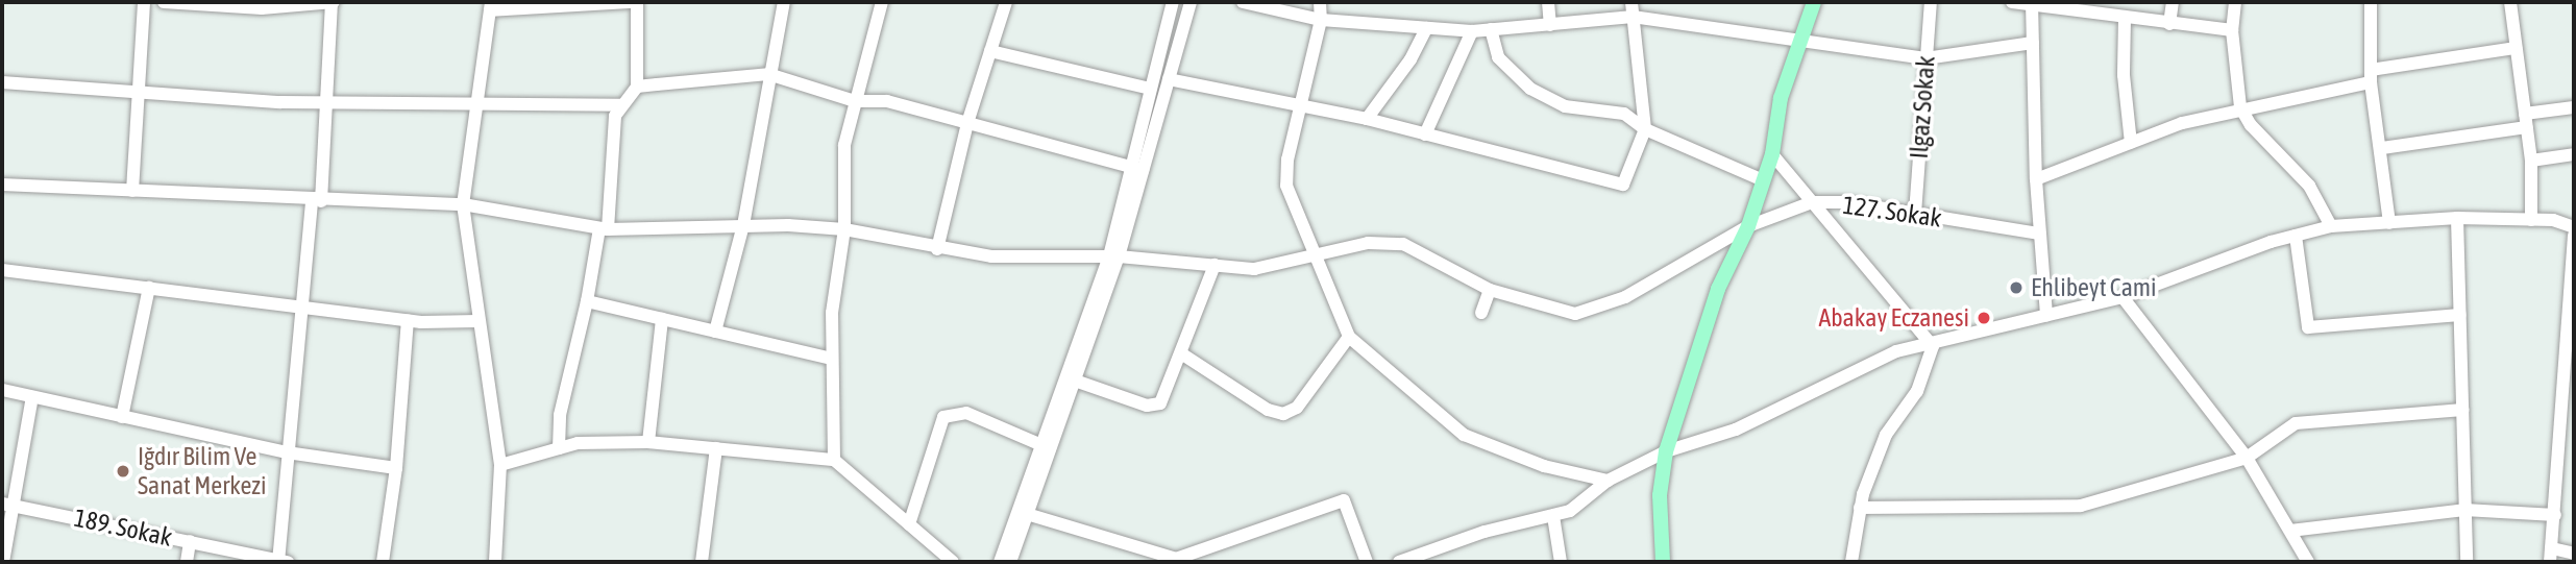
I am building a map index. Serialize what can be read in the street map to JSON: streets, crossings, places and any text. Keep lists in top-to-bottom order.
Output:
{
  "streets": {
    "street": ["Ilgaz Sokak", "127. Sokak", "189. Sokak"]
  },
  "crossings": [
    ["Ilgaz Sokak", "127. Sokak"]
  ],
  "places": ["Ehlibeyt Cami", "Abakay Eczanesi", "Iğdır Bilim Ve Sanat Merkezi"]
}
